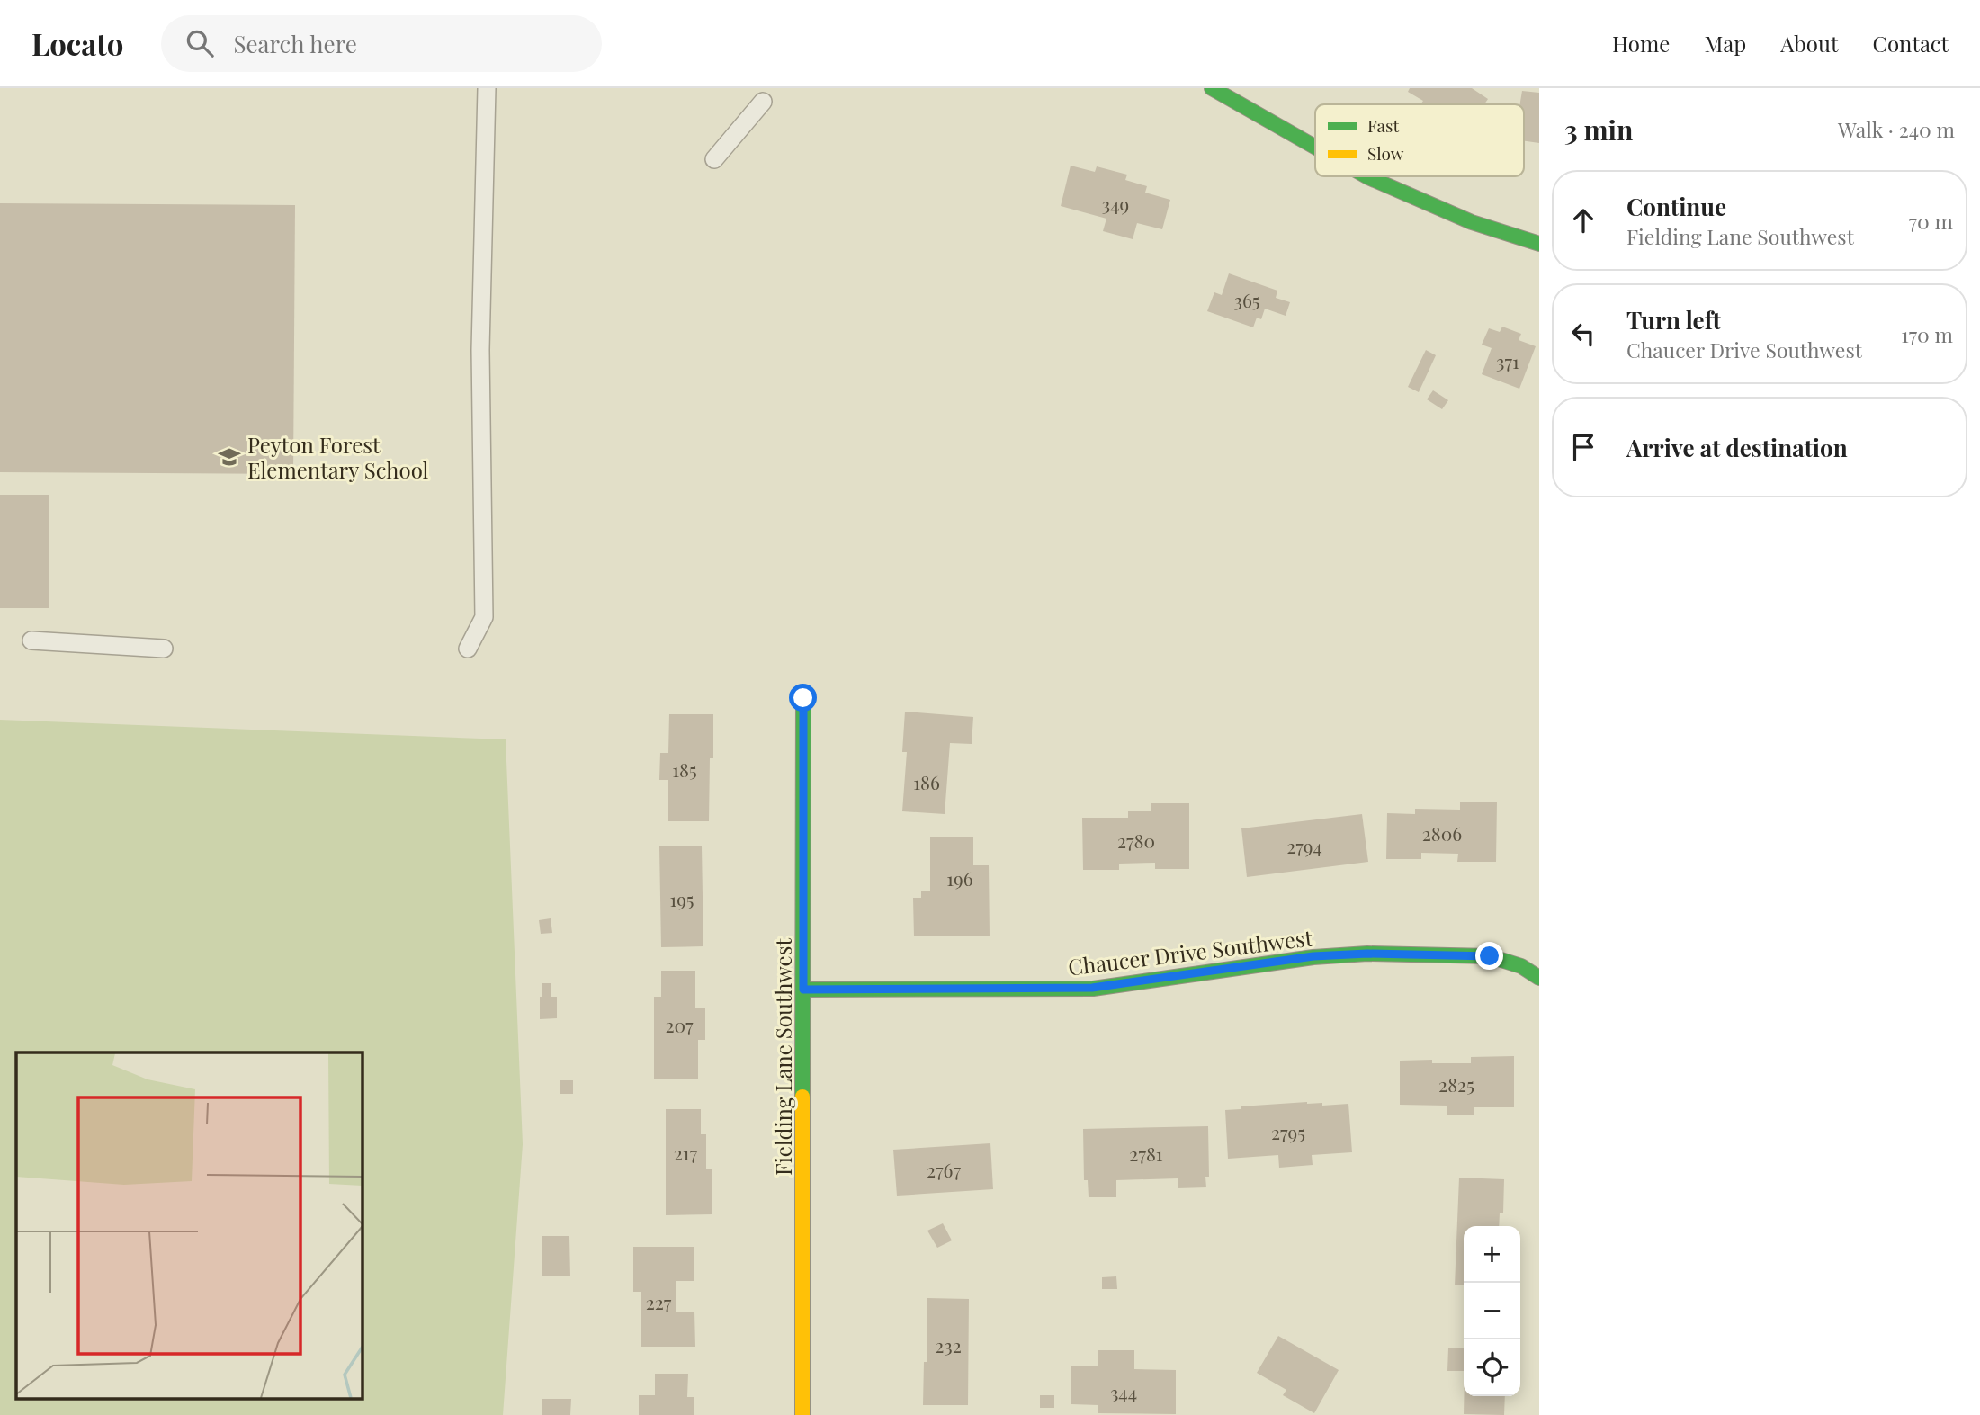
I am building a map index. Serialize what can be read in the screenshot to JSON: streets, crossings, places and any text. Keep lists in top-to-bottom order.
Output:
{
  "streets": {
    "street": ["Chaucer Drive Southwest", "Fielding Lane Southwest"]
  },
  "crossings": [
    ["Chaucer Drive Southwest", "Fielding Lane Southwest"]
  ],
  "places": {
    "school or university": ["Peyton Forest Elementary School"]
  },
  "house_numbers": [
    "349",
    "365",
    "371",
    "185",
    "186",
    "2806",
    "2780",
    "2794",
    "196",
    "195",
    "207",
    "2825",
    "2795",
    "217",
    "2781",
    "2767",
    "227",
    "232",
    "344"
  ],
  "legend": ["Fast", "Slow"],
  "page": {
    "header": "Locato",
    "search": "Search here",
    "nav": [
      "Home",
      "Map",
      "About",
      "Contact"
    ],
    "heading": ["3 min", "Walk · 240 m"],
    "list": [
      ["Continue", "Fielding Lane Southwest", "70 m"],
      ["Turn left", "Chaucer Drive Southwest", "170 m"],
      "Arrive at destination"
    ],
    "map_buttons": ["+", "−"]
  }
}
